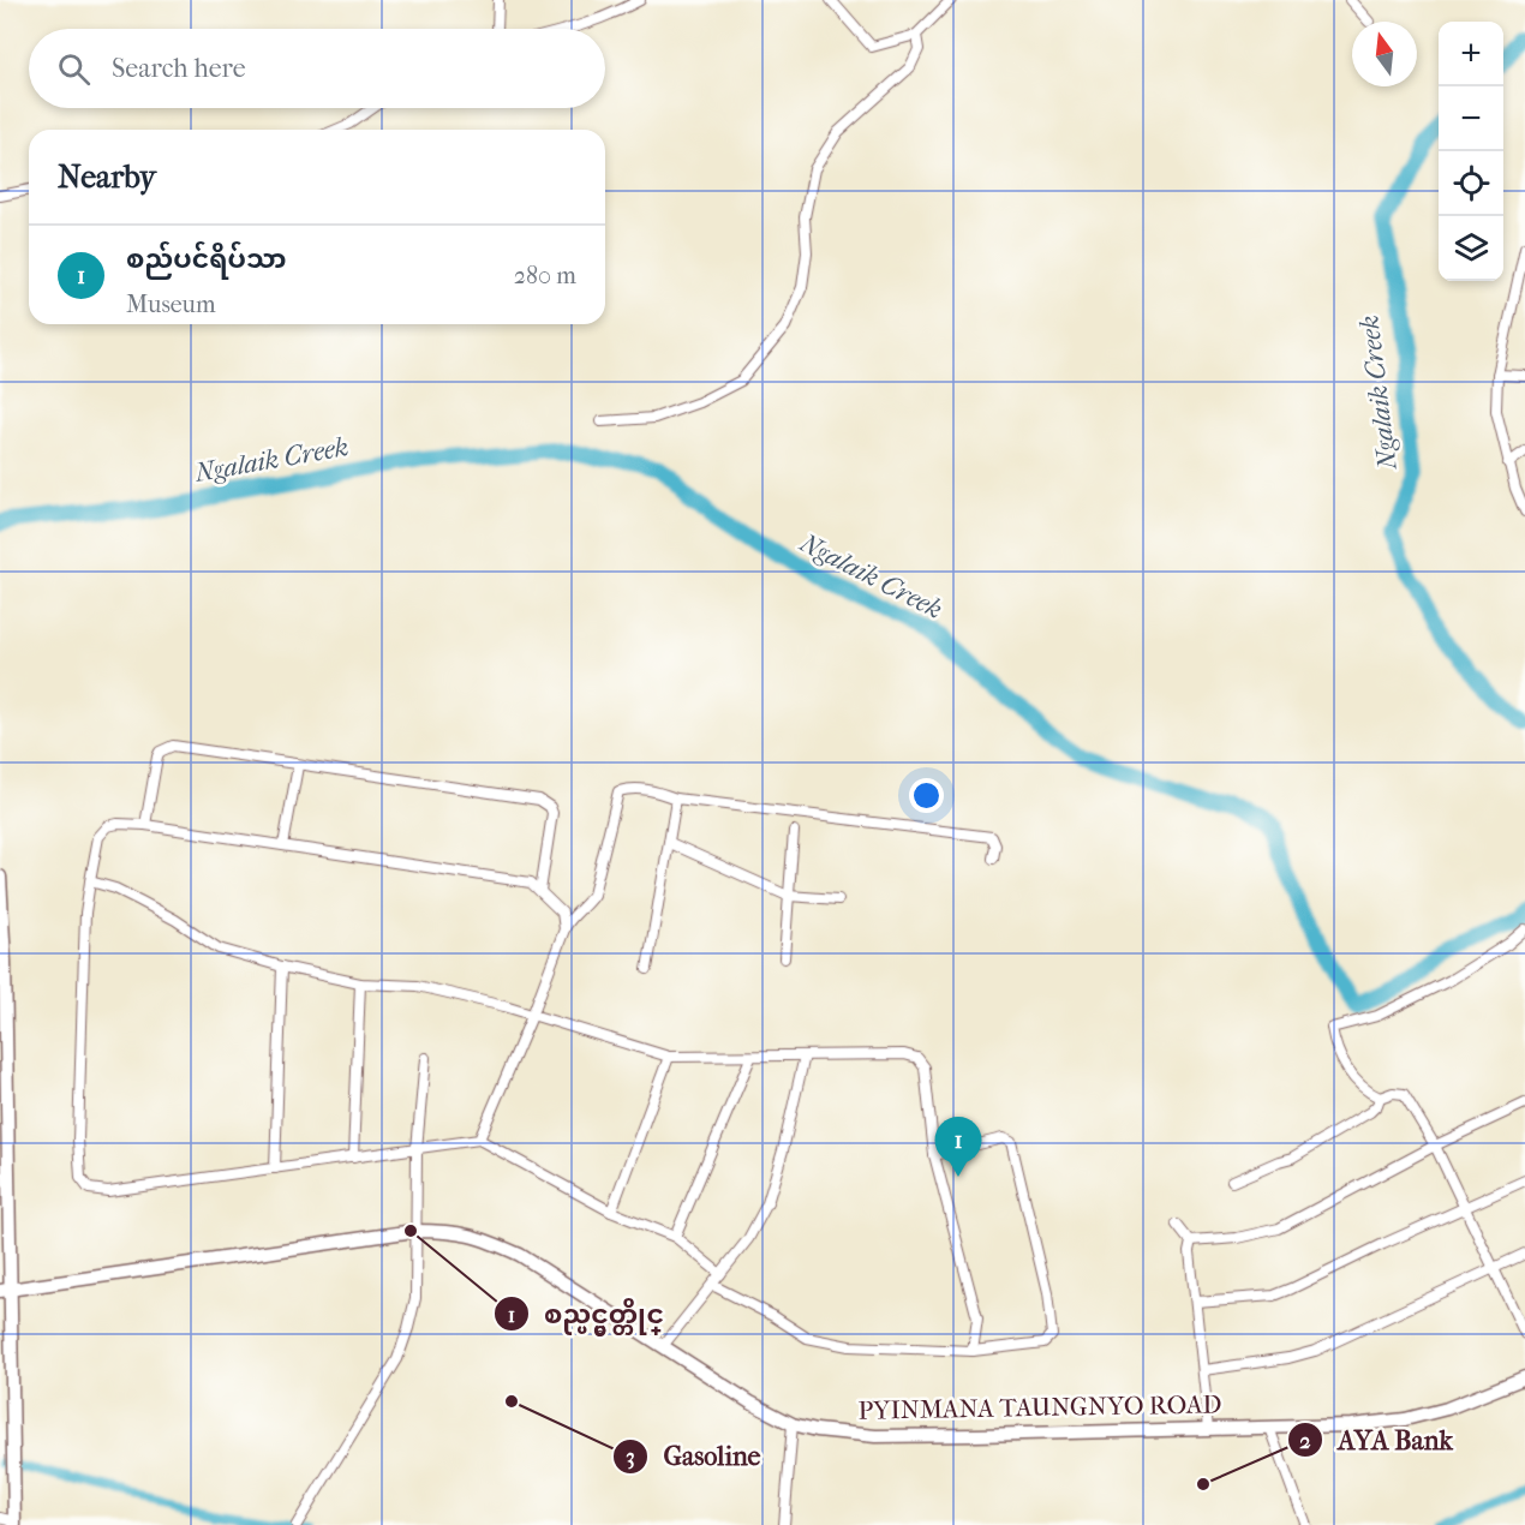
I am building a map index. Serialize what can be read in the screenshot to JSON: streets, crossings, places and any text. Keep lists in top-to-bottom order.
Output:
{
  "streets": {
    "main road": ["PYINMANA TAUNGNYO ROAD"]
  },
  "water": ["Ngalaik Creek"],
  "places": ["စည္ပင္မွတ္တိုင္", "Gasoline", "AYA Bank"],
  "north": "top",
  "page": {
    "map_buttons": ["+", "−"],
    "search": "Search here",
    "heading": "Nearby",
    "list": [
      {
        "mark": "1",
        "name": "စည်ပင်ရိပ်သာ",
        "note": "Museum",
        "value": "280 m"
      }
    ],
    "pins": "1"
  }
}
